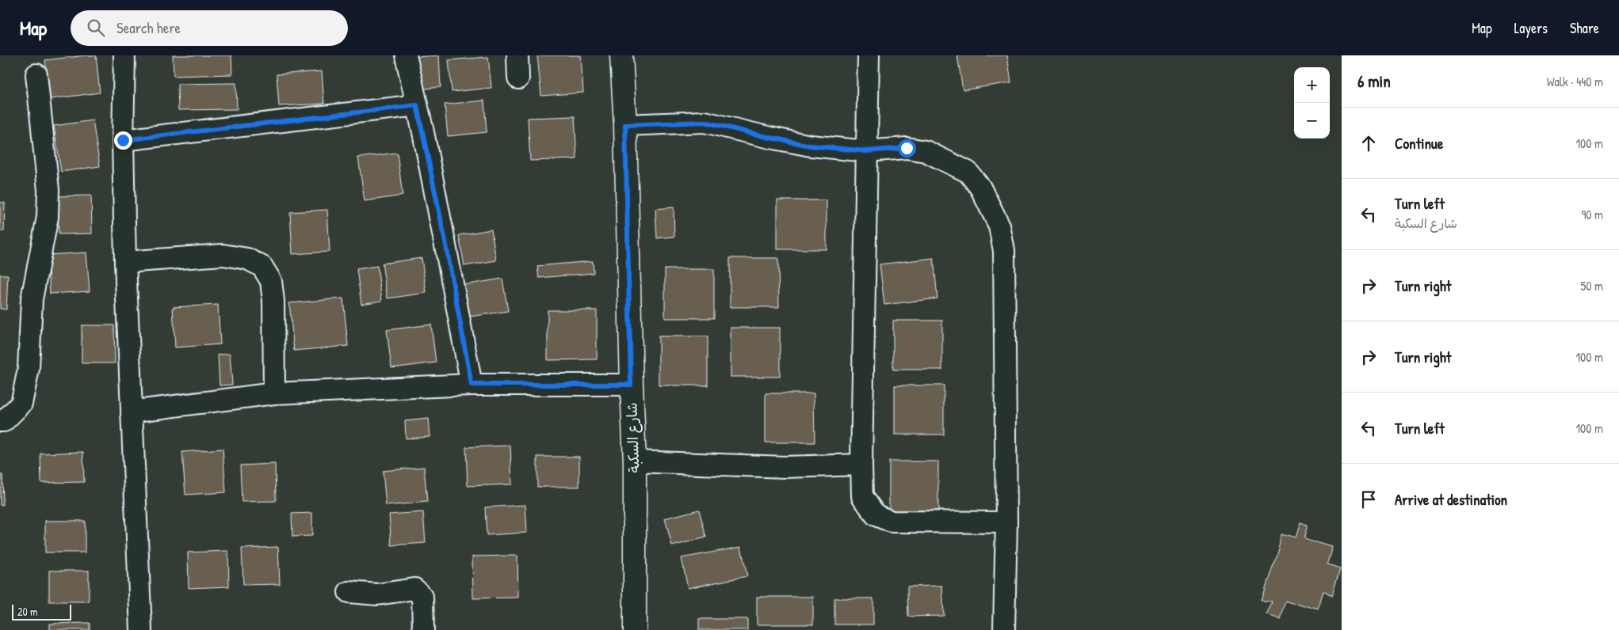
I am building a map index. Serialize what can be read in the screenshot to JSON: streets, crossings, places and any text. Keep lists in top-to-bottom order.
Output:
{
  "streets": {
    "main road": ["شارع السكبة"]
  },
  "scale_bar": "20 m",
  "page": {
    "header": "Map",
    "search": "Search here",
    "nav": ["Map", "Layers", "Share"],
    "heading": ["6 min", "Walk · 440 m"],
    "map_buttons": ["+", "−"],
    "list": [
      ["Continue", "100 m"],
      ["Turn left", "شارع السكبة", "90 m"],
      ["Turn right", "50 m"],
      ["Turn right", "100 m"],
      ["Turn left", "100 m"],
      "Arrive at destination"
    ],
    "scale": "20 m"
  }
}
